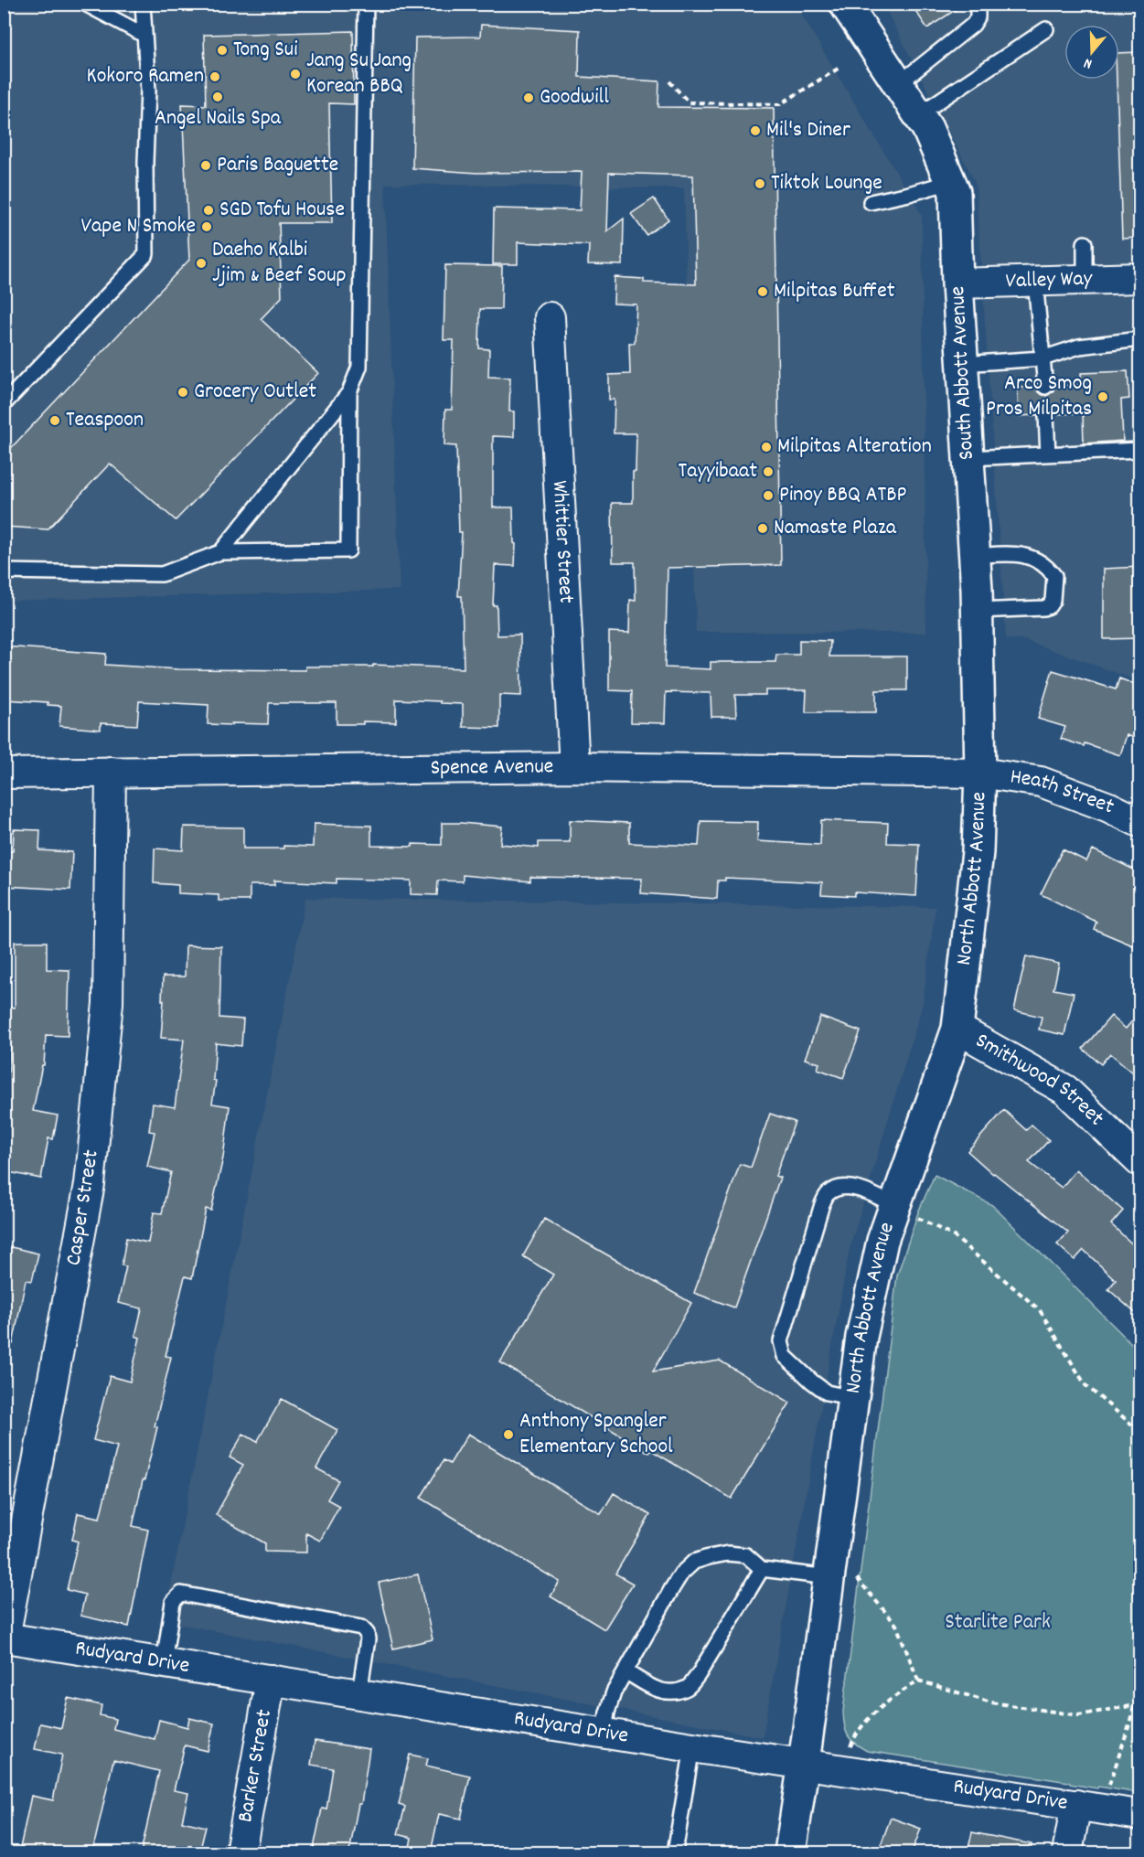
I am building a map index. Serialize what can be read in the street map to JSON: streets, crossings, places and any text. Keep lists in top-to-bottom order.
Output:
{
  "streets": {
    "street": [
      "Valley Way",
      "South Abbott Avenue",
      "Whittier Street",
      "Spence Avenue",
      "Heath Street",
      "North Abbott Avenue",
      "Smithwood Street",
      "Casper Street",
      "Rudyard Drive",
      "Barker Street"
    ]
  },
  "crossings": [
    ["Valley Way", "South Abbott Avenue"],
    ["South Abbott Avenue", "Spence Avenue"],
    ["South Abbott Avenue", "Heath Street"],
    ["South Abbott Avenue", "North Abbott Avenue"],
    ["Whittier Street", "Spence Avenue"],
    ["Spence Avenue", "Heath Street"],
    ["Spence Avenue", "North Abbott Avenue"],
    ["Spence Avenue", "Casper Street"],
    ["Heath Street", "North Abbott Avenue"],
    ["North Abbott Avenue", "Smithwood Street"],
    ["North Abbott Avenue", "Rudyard Drive"],
    ["Casper Street", "Rudyard Drive"],
    ["Rudyard Drive", "Barker Street"]
  ],
  "parks": ["Starlite Park"],
  "places": [
    "Tong Sui",
    "Jang Su Jang Korean BBQ",
    "Kokoro Ramen",
    "Angel Nails Spa",
    "Goodwill",
    "Mil's Diner",
    "Paris Baguette",
    "Tiktok Lounge",
    "SGD Tofu House",
    "Vape N Smoke",
    "Daeho Kalbi Jjim & Beef Soup",
    "Milpitas Buffet",
    "Grocery Outlet",
    "Arco Smog Pros Milpitas",
    "Teaspoon",
    "Milpitas Alteration",
    "Tayyibaat",
    "Pinoy BBQ ATBP",
    "Namaste Plaza",
    "Anthony Spangler Elementary School"
  ],
  "north": "bottom"
}
